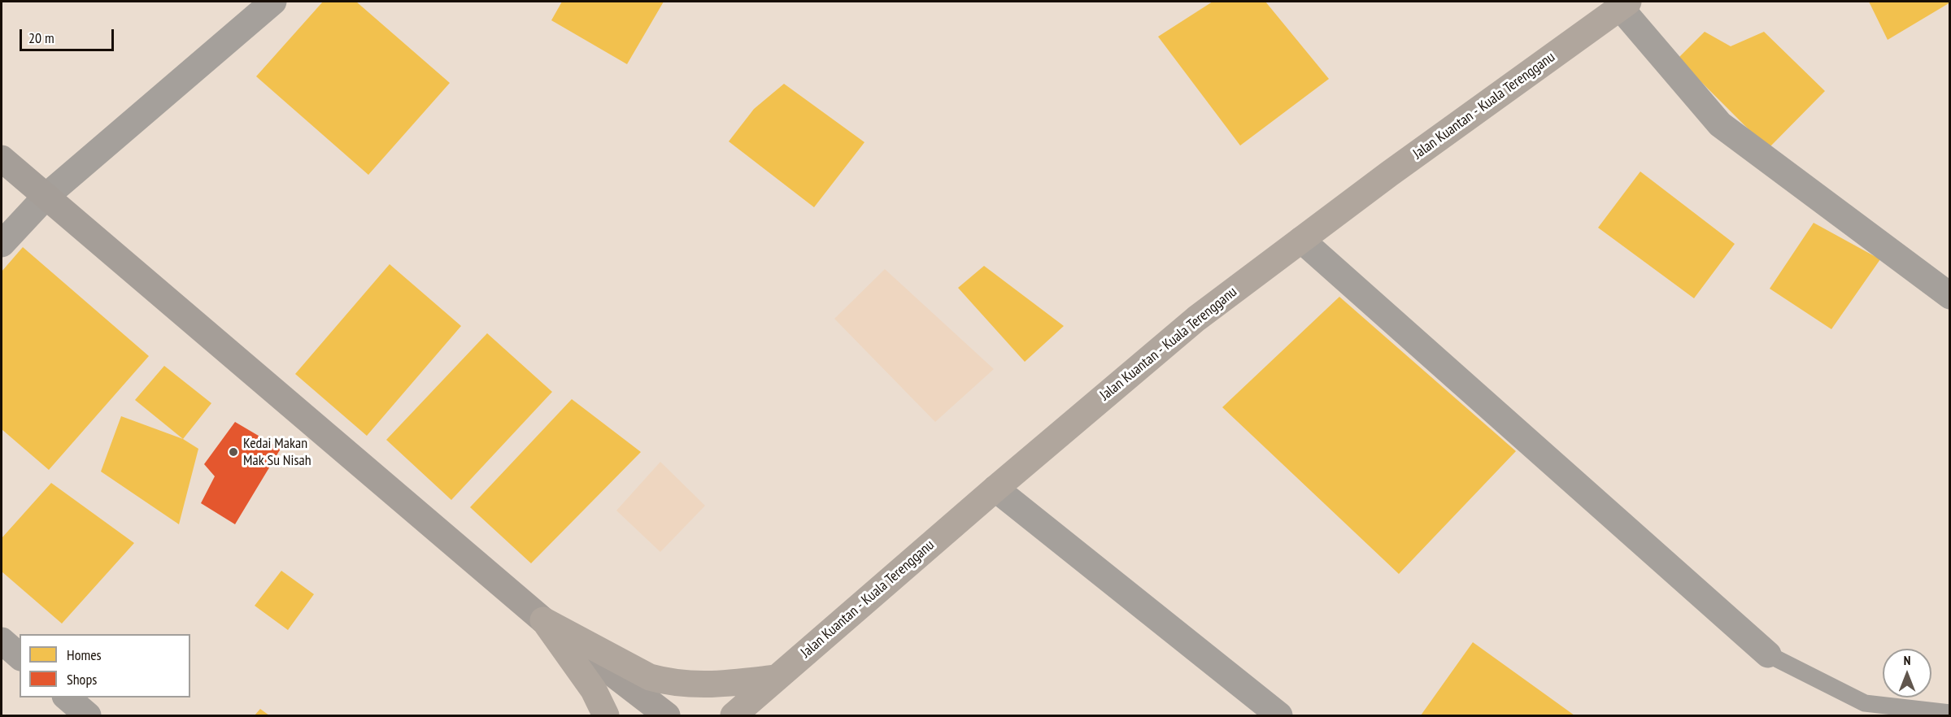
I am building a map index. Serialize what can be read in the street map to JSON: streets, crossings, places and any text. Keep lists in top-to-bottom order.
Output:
{
  "streets": {
    "highway": ["Jalan Kuantan - Kuala Terengganu"]
  },
  "places": ["Kedai Makan Mak Su Nisah"],
  "legend": ["Homes", "Shops"],
  "scale_bar": "20 m",
  "north": "top"
}
